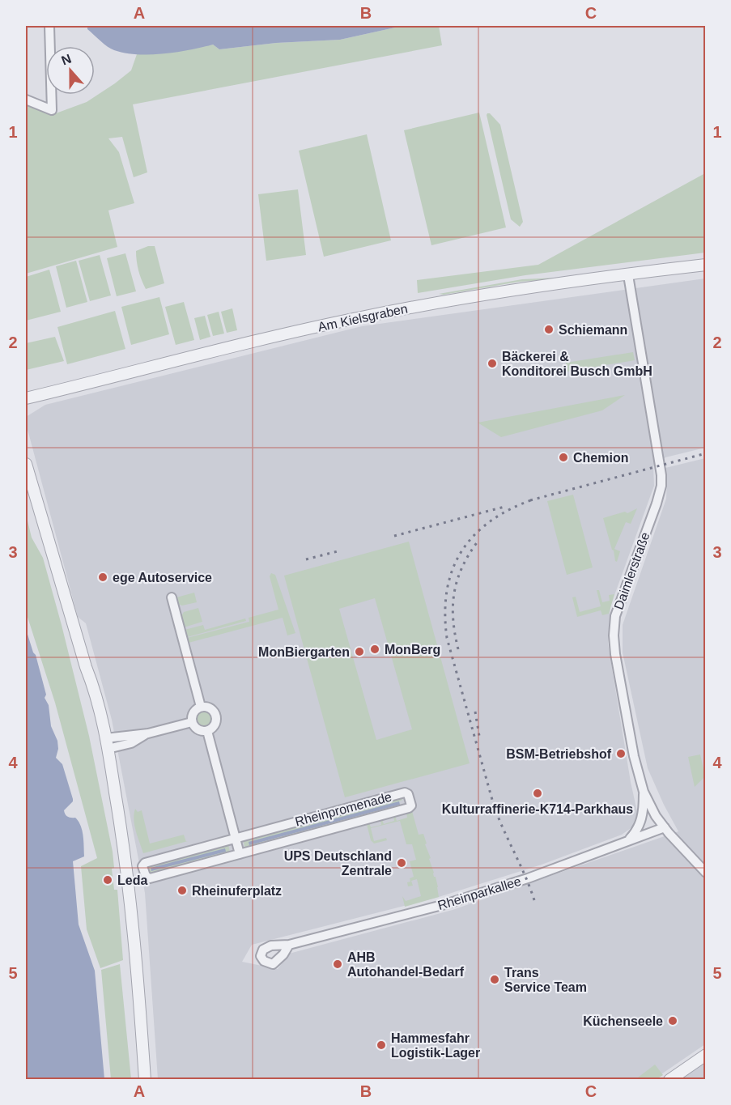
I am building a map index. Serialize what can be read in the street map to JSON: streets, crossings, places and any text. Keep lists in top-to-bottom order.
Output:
{
  "streets": {
    "street": [
      "Am Kielsgraben",
      "Daimlerstraße",
      "Rheinpromenade",
      "Rheinparkallee"
    ]
  },
  "crossings": [
    ["Am Kielsgraben", "Daimlerstraße"],
    ["Daimlerstraße", "Rheinparkallee"]
  ],
  "places": [
    "Schiemann",
    "Bäckerei & Konditorei Busch GmbH",
    "Chemion",
    "ege Autoservice",
    "MonBerg",
    "MonBiergarten",
    "BSM-Betriebshof",
    "Kulturraffinerie-K714-Parkhaus",
    "UPS Deutschland Zentrale",
    "Leda",
    "Rheinuferplatz",
    "AHB Autohandel-Bedarf",
    "Trans Service Team",
    "Küchenseele",
    "Hammesfahr Logistik-Lager"
  ],
  "north": "top",
  "grid": {
    "columns": ["A", "B", "C"],
    "rows": [
      "1",
      "2",
      "3",
      "4",
      "5"
    ]
  }
}
